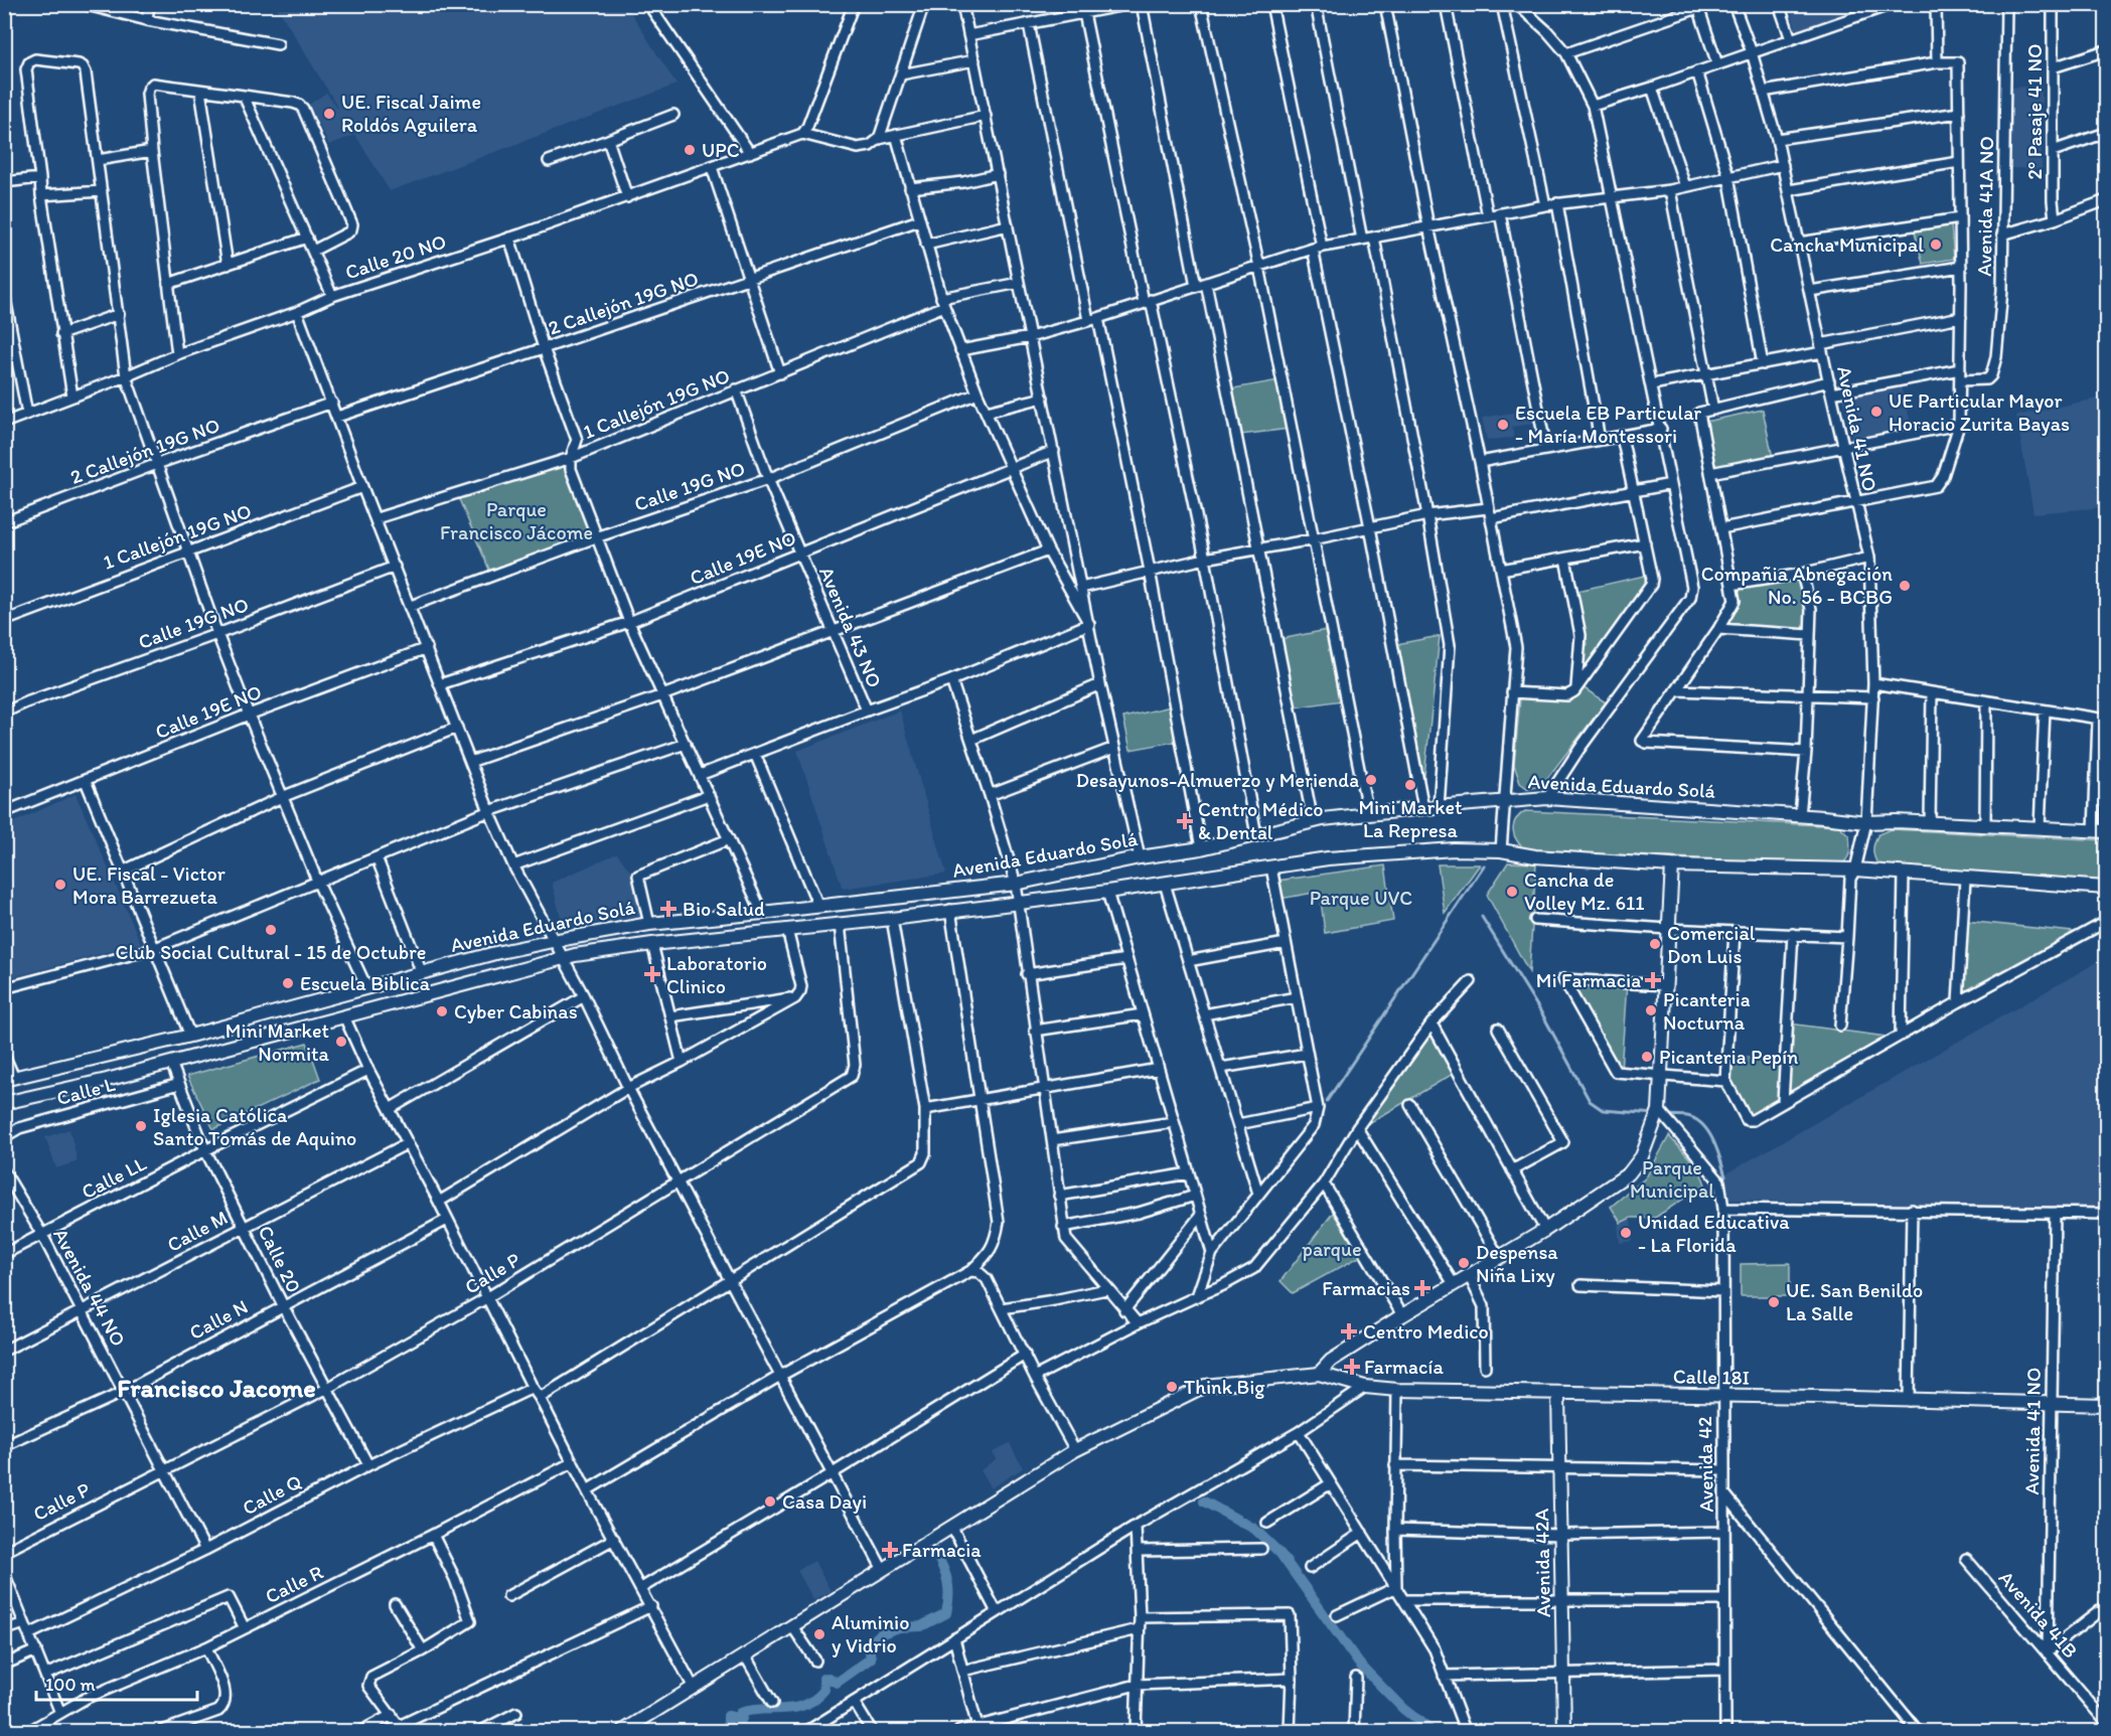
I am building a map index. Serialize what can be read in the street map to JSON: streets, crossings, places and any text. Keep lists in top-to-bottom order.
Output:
{
  "streets": {
    "main road": ["Avenida Eduardo Solá", "Calle 18I", "Avenida 42A"],
    "street": [
      "2º Pasaje 41 NO",
      "Avenida 41A NO",
      "Calle 20 NO",
      "2 Callejón 19G NO",
      "1 Callejón 19G NO",
      "Avenida 41 NO",
      "Calle 19G NO",
      "Calle 19E NO",
      "Avenida 43 NO",
      "Calle L",
      "Calle LL",
      "Calle M",
      "Calle 20",
      "Calle P",
      "Avenida 44 NO",
      "Calle N",
      "Avenida 42",
      "Calle Q",
      "Calle R",
      "Avenida 41B"
    ]
  },
  "crossings": [
    ["1 Callejón 19G NO", "Avenida 43 NO"],
    ["Avenida 41 NO", "Avenida Eduardo Solá"],
    ["Avenida 41 NO", "Calle 18I"],
    ["Avenida 41 NO", "Avenida 41B"],
    ["Calle 19G NO", "Avenida 43 NO"],
    ["Calle 19E NO", "Avenida 43 NO"],
    ["Avenida Eduardo Solá", "Calle 20"],
    ["Avenida Eduardo Solá", "Calle P"],
    ["Calle L", "Calle 20"],
    ["Calle LL", "Calle 20"],
    ["Calle LL", "Avenida 44 NO"],
    ["Calle M", "Calle 20"],
    ["Calle M", "Avenida 44 NO"],
    ["Calle 20", "Calle P"],
    ["Calle 20", "Calle N"],
    ["Calle 20", "Calle Q"],
    ["Calle P", "Avenida 44 NO"],
    ["Avenida 44 NO", "Calle N"],
    ["Avenida 44 NO", "Calle Q"],
    ["Calle 18I", "Avenida 42"],
    ["Calle 18I", "Avenida 42A"]
  ],
  "districts": ["Francisco Jacome"],
  "parks": [
    "Parque Francisco Jácome",
    "Parque UVC",
    "Parque Municipal",
    "parque"
  ],
  "places": {
    "other": [
      "UE. Fiscal Jaime Roldós Aguilera",
      "UPC",
      "Cancha Municipal",
      "UE Particular Mayor Horacio Zurita Bayas",
      "Escuela EB Particular - María Montessori",
      "Compañia Abnegación No. 56 - BCBG",
      "Desayunos-Almuerzo y Merienda",
      "Mini Market La Represa",
      "UE. Fiscal - Victor Mora Barrezueta",
      "Cancha de Volley Mz. 611",
      "Club Social Cultural - 15 de Octubre",
      "Comercial Don Luis",
      "Escuela Biblica",
      "Picanteria Nocturna",
      "Cyber Cabinas",
      "Mini Market Normita",
      "Picanteria Pepín",
      "Iglesia Católica Santo Tomás de Aquino",
      "Unidad Educativa - La Florida",
      "Despensa Niña Lixy",
      "UE. San Benildo La Salle",
      "Think Big",
      "Casa Dayi",
      "Aluminio y Vidrio"
    ],
    "health": [
      "Centro Médico & Dental",
      "Bio Salud",
      "Laboratorio Clinico",
      "Mi Farmacia",
      "Farmacias",
      "Centro Medico",
      "Farmacía",
      "Farmacia"
    ]
  },
  "scale_bar": "100 m"
}
